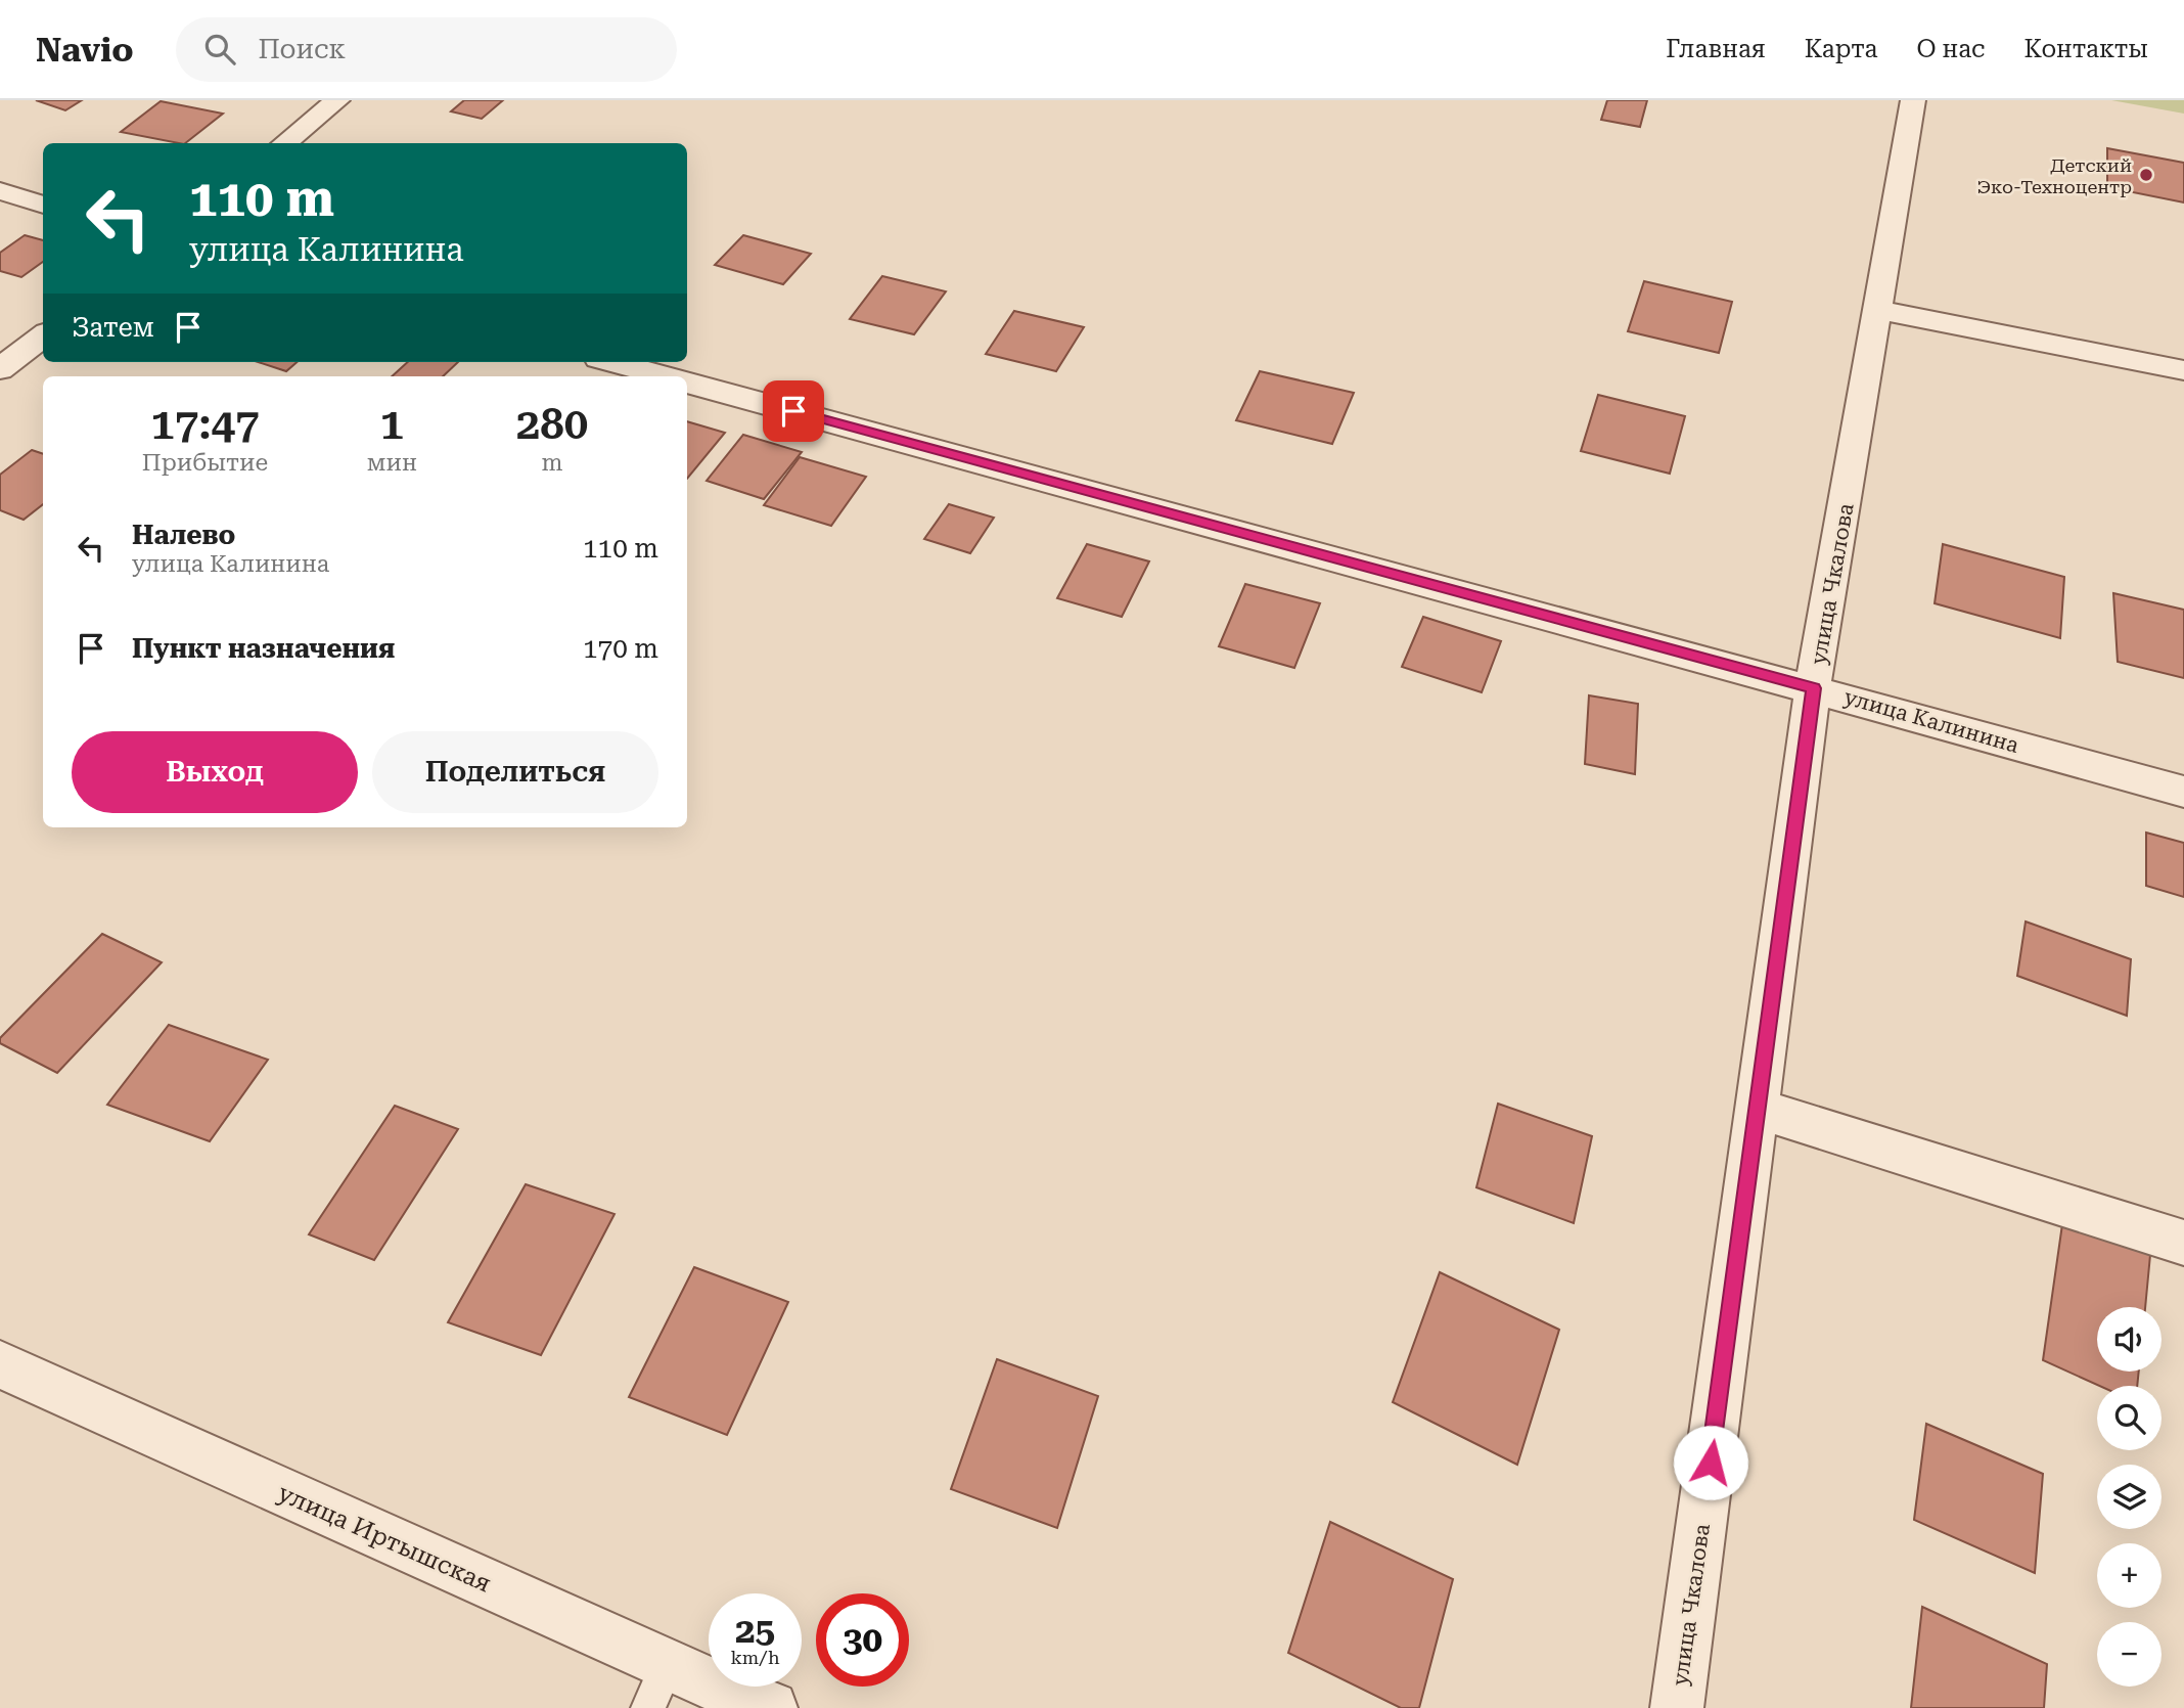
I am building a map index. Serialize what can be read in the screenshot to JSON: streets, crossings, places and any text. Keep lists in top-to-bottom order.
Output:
{
  "streets": {
    "street": ["улица Чкалова", "улица Калинина", "улица Иртышская"]
  },
  "crossings": [
    ["улица Чкалова", "улица Калинина"]
  ],
  "places": ["Детский Эко-Техноцентр"],
  "page": {
    "header": "Navio",
    "search": "Поиск",
    "nav": [
      "Главная",
      "Карта",
      "О нас",
      "Контакты"
    ],
    "turn": ["110 m", "улица Калинина"],
    "then": "Затем",
    "eta": [
      "17:47",
      "Прибытие",
      "1",
      "мин",
      "280",
      "m"
    ],
    "list": [
      {
        "name": "Налево",
        "note": "улица Калинина",
        "value": "110 m"
      },
      {
        "name": "Пункт назначения",
        "value": "170 m"
      }
    ],
    "buttons": ["Выход", "Поделиться"],
    "map_buttons": ["+", "−"],
    "speed": "25 km/h",
    "limit": "30"
  }
}
